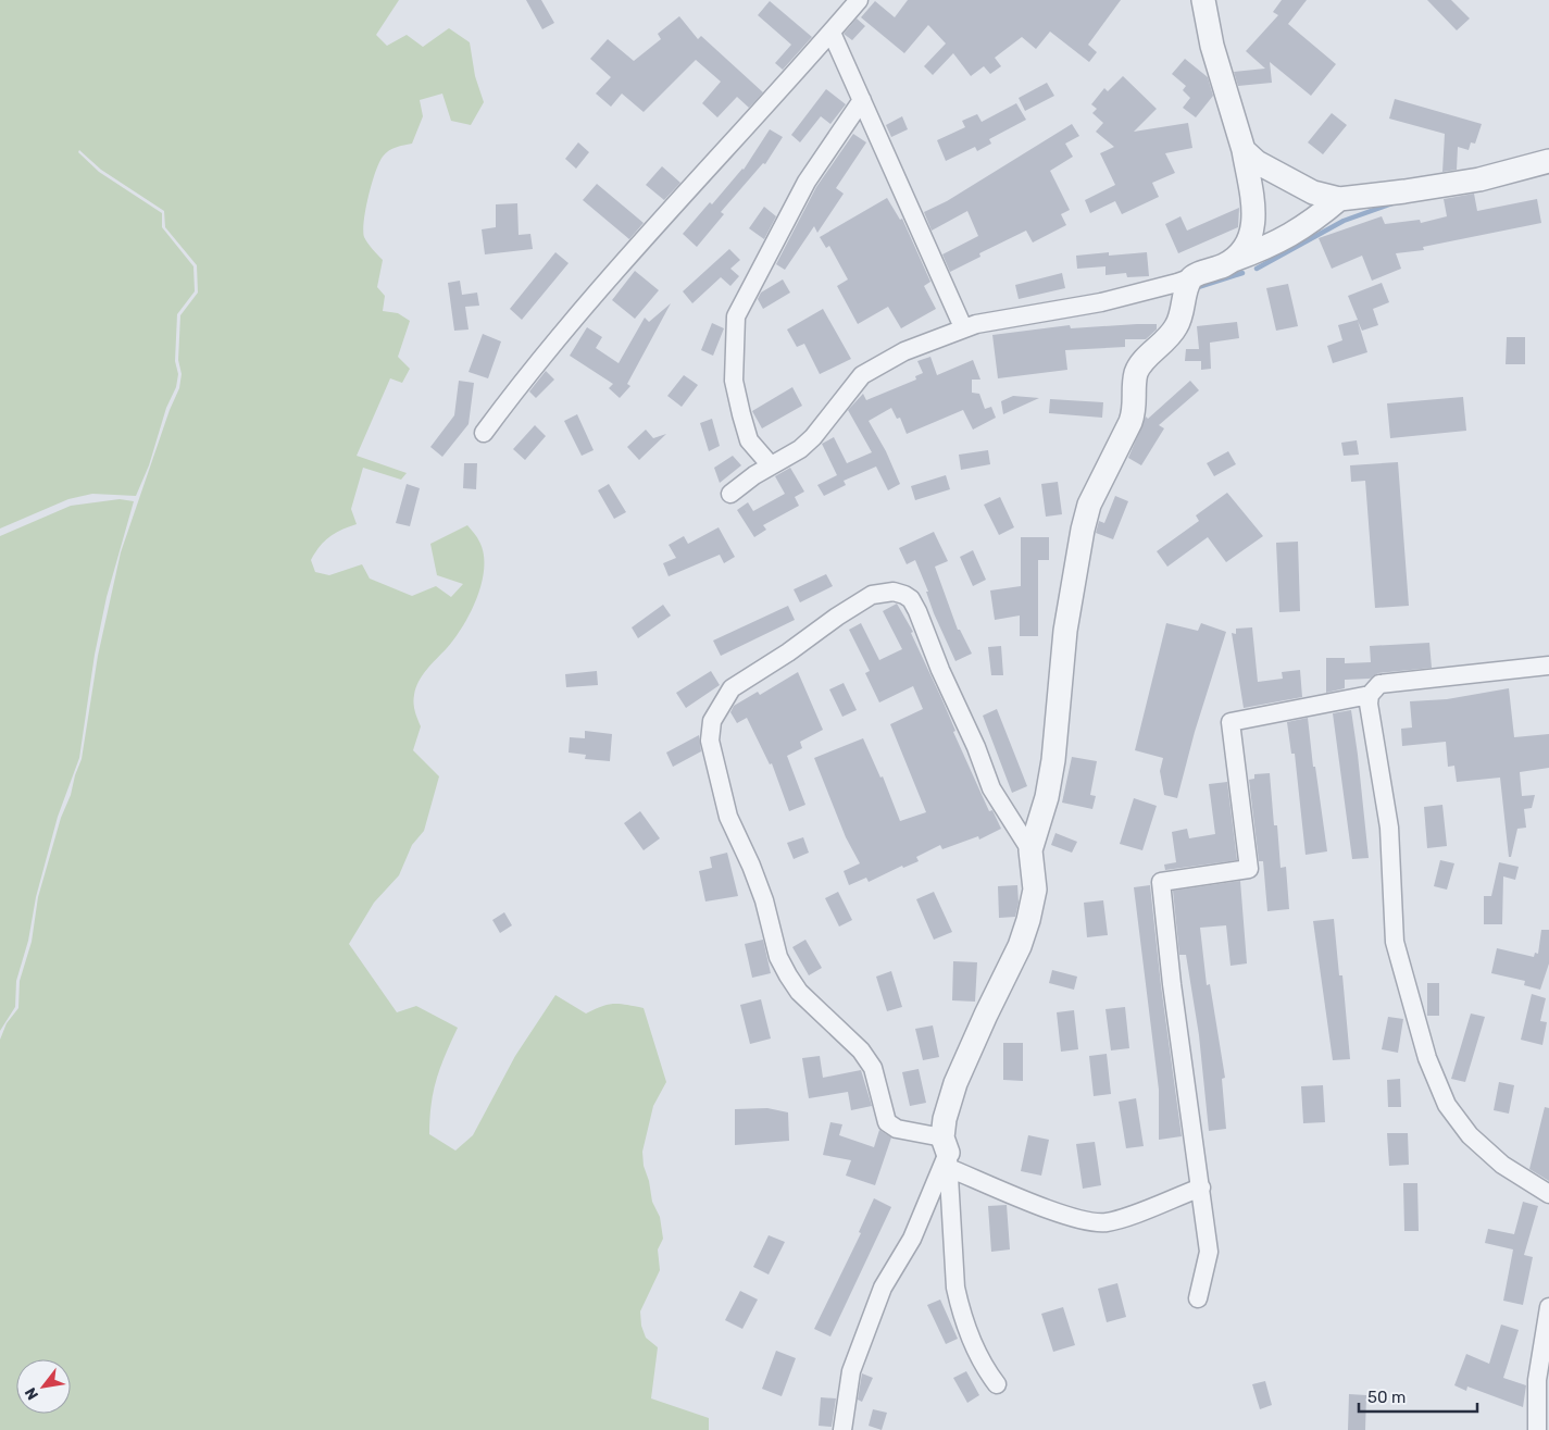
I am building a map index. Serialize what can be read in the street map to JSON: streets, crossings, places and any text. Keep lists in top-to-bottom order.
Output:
{
  "scale_bar": "50 m",
  "north": "bottom left"
}
